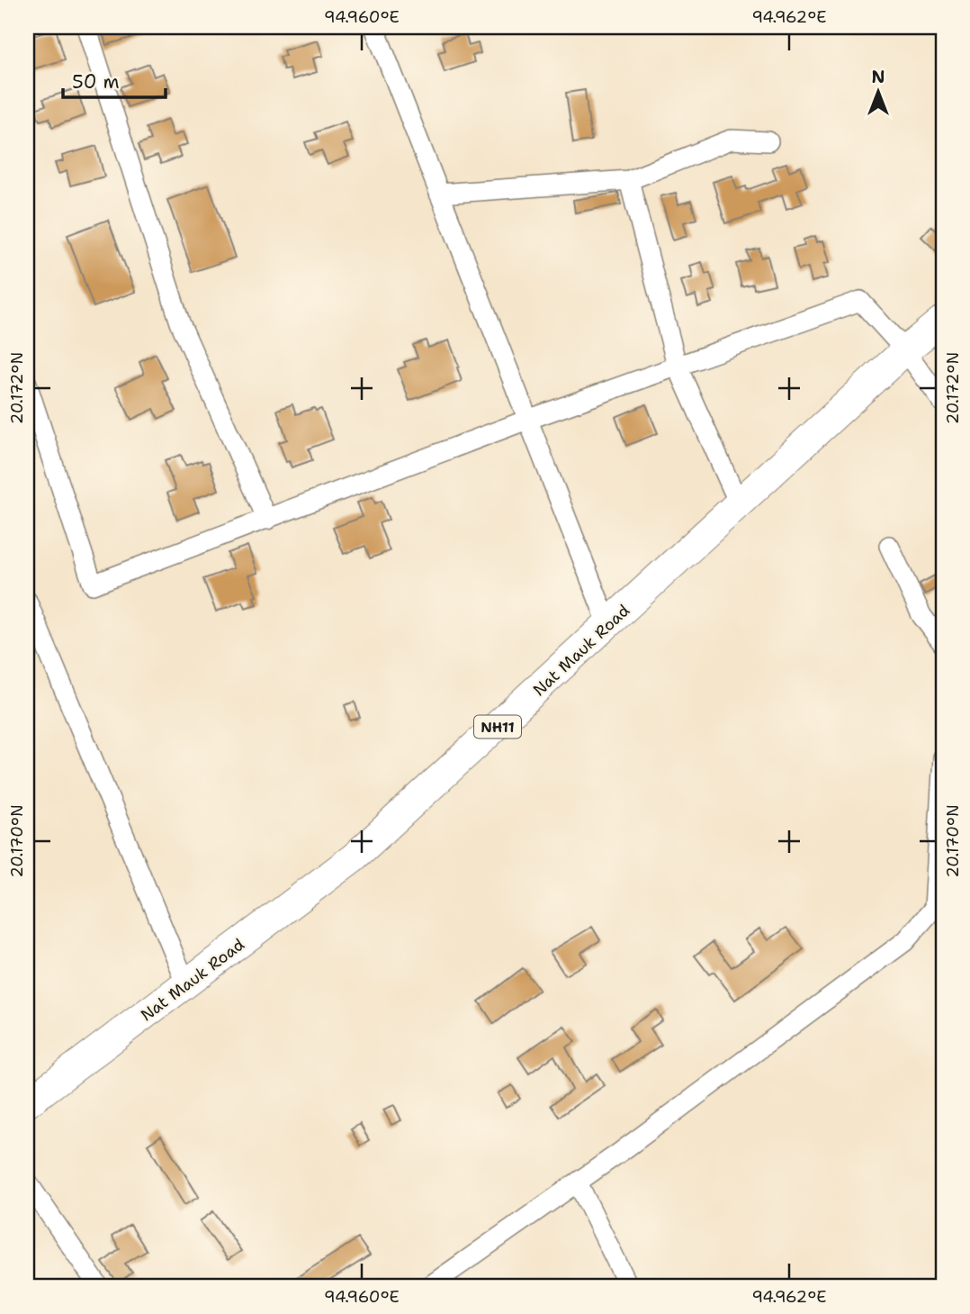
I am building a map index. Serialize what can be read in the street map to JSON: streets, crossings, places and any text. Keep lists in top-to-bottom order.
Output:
{
  "streets": {
    "highway": ["Nat Mauk Road", "NH11"]
  },
  "scale_bar": "50 m",
  "north": "top",
  "coordinates": [
    "94.960°E",
    "94.962°E",
    "20.172°N",
    "20.170°N"
  ]
}
